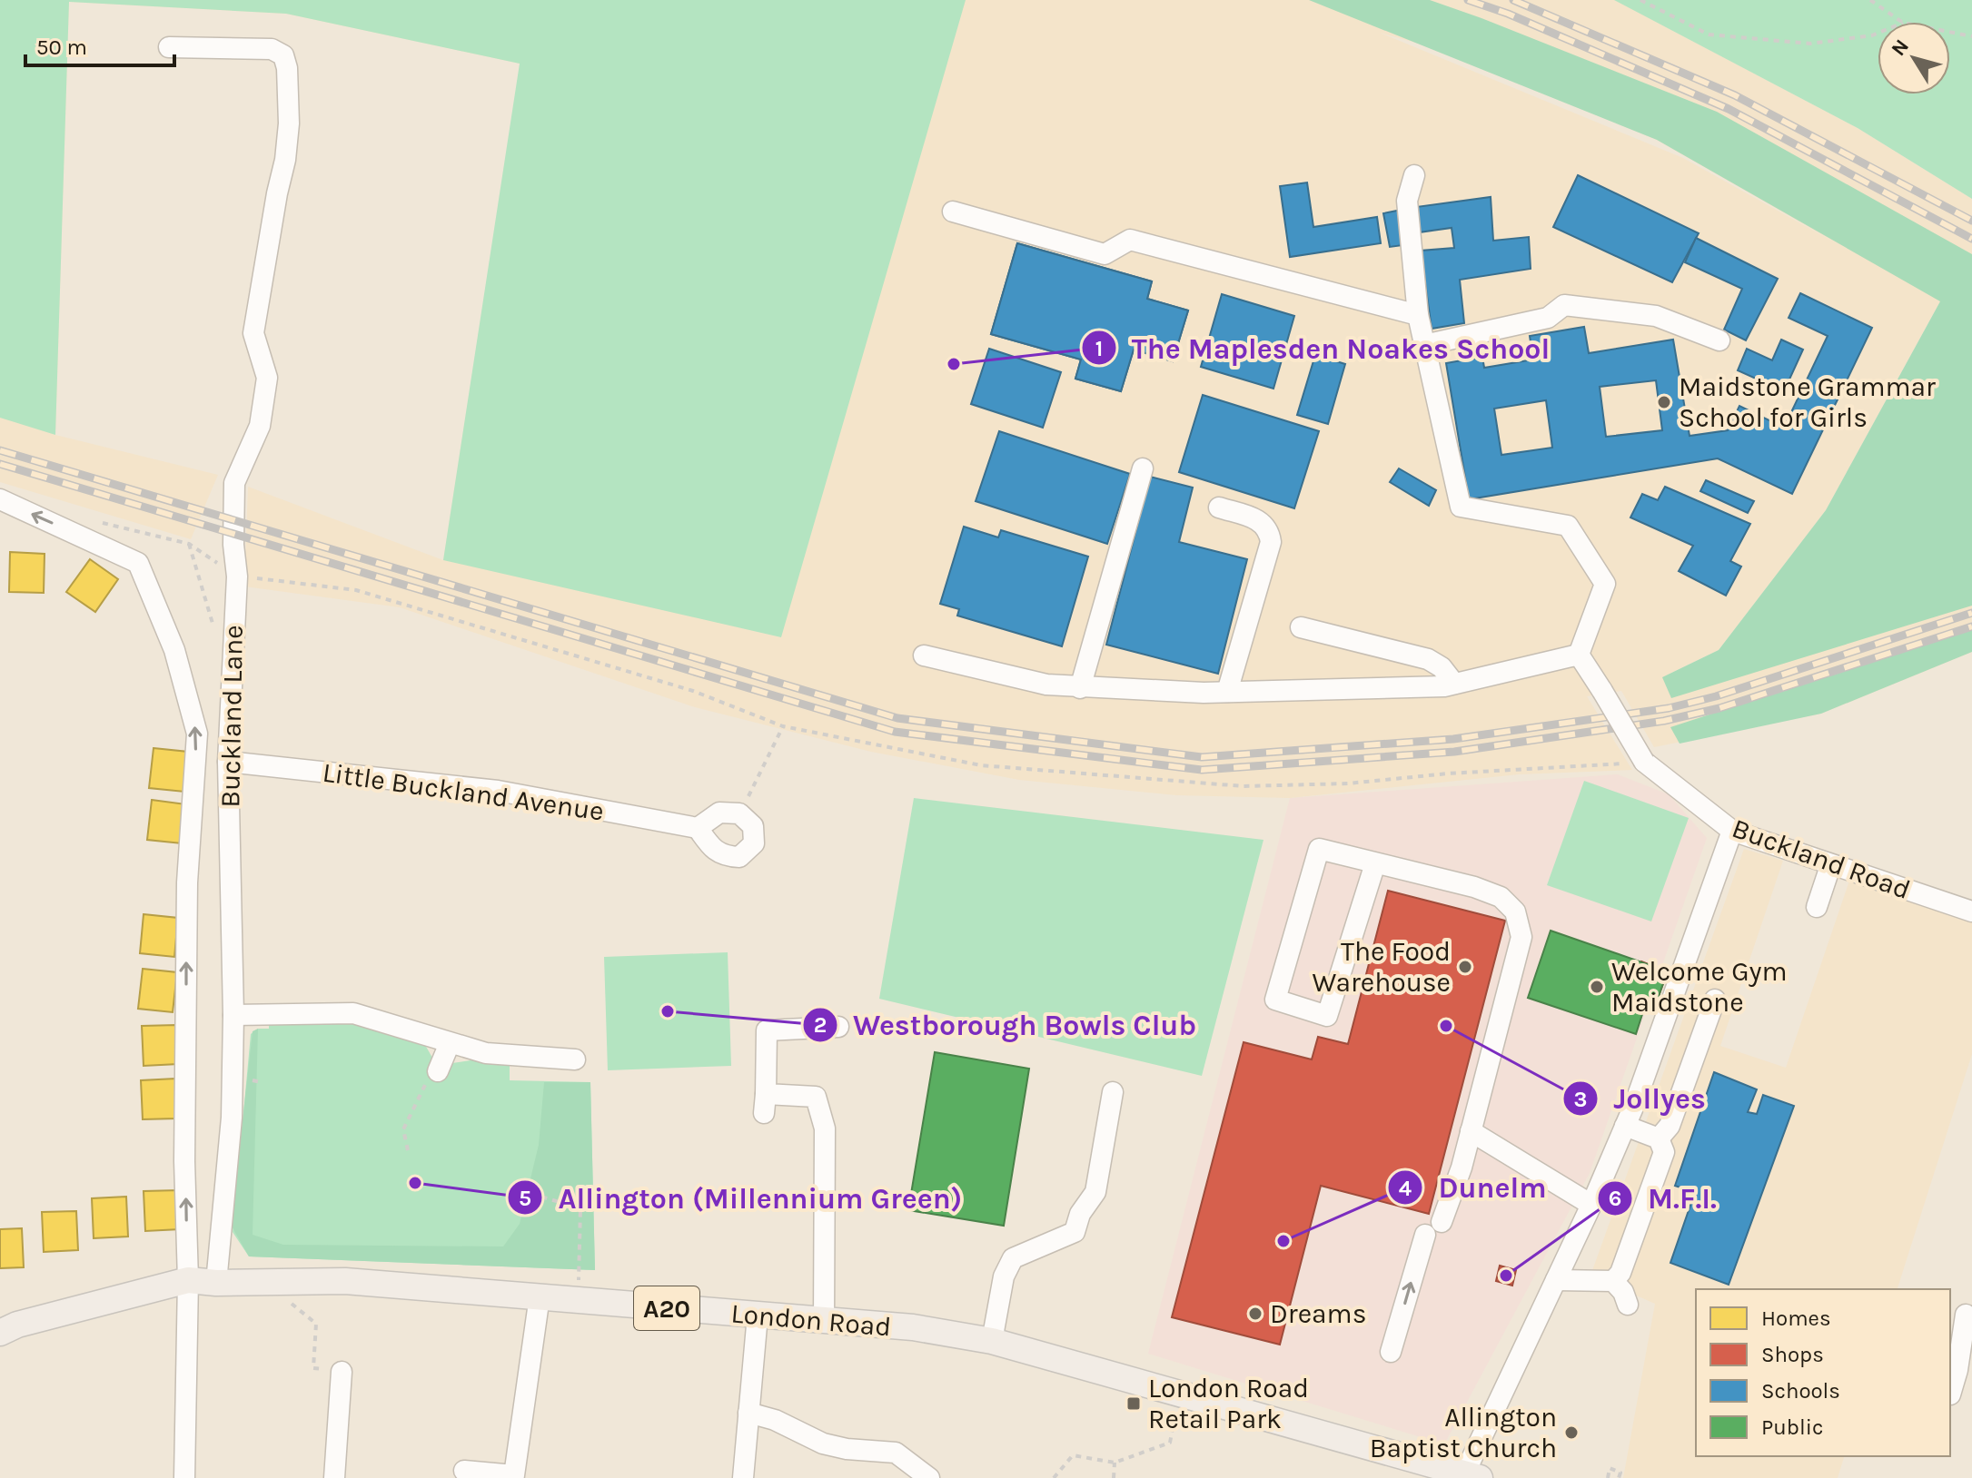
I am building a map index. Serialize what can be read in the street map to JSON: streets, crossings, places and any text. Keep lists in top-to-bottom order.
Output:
{
  "streets": {
    "main road": ["A20", "London Road"],
    "street": ["Buckland Lane", "Little Buckland Avenue", "Buckland Road"]
  },
  "crossings": [
    ["Buckland Lane", "Little Buckland Avenue"],
    ["Buckland Lane", "London Road"]
  ],
  "places": {
    "other": [
      "The Maplesden Noakes School",
      "Maidstone Grammar School for Girls",
      "The Food Warehouse",
      "Welcome Gym Maidstone",
      "Westborough Bowls Club",
      "Jollyes",
      "Allington (Millennium Green)",
      "Dunelm",
      "M.F.I.",
      "Dreams",
      "Allington Baptist Church"
    ],
    "transit": ["London Road Retail Park"]
  },
  "legend": [
    "Homes",
    "Shops",
    "Schools",
    "Public"
  ],
  "scale_bar": "50 m",
  "north": "top left"
}
